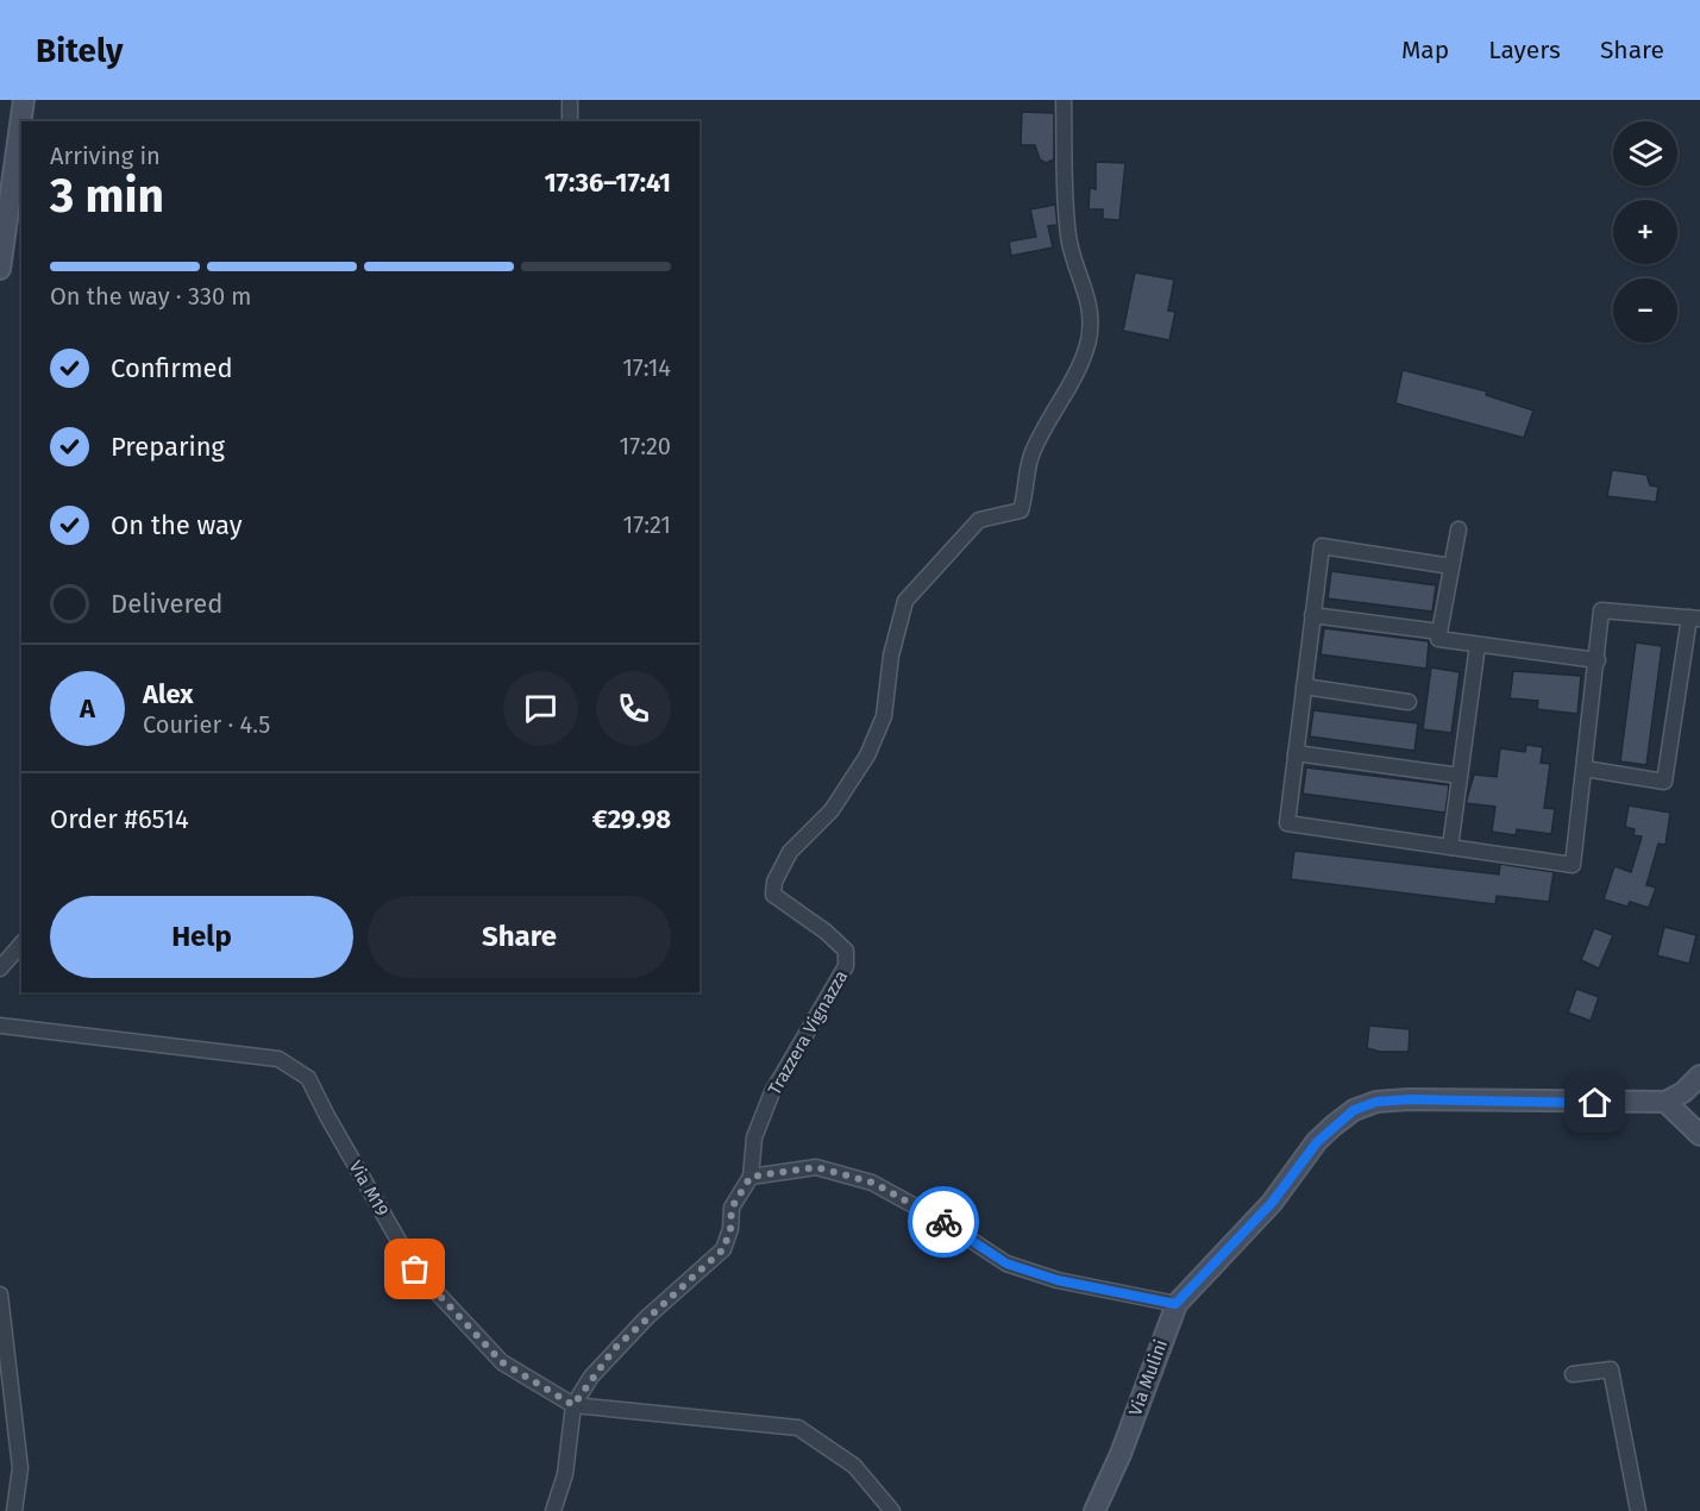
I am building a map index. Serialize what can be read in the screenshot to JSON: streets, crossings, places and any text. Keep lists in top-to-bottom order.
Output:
{
  "streets": {
    "street": ["Trazzera Vignazza", "Via M19", "Via Mulini"]
  },
  "crossings": [
    ["Trazzera Vignazza", "Via M19"]
  ],
  "page": {
    "header": "Bitely",
    "nav": ["Map", "Layers", "Share"],
    "map_buttons": ["+", "−"],
    "heading": ["3 min", "Arriving in", "17:36–17:41"],
    "panel": [
      "Alex",
      "Courier · 4.5",
      "Order #6514",
      "€29.98"
    ],
    "bar": "On the way · 330 m",
    "list": [
      ["Confirmed", "17:14"],
      ["Preparing", "17:20"],
      ["On the way", "17:21"],
      "Delivered"
    ],
    "round": "A",
    "buttons": ["Help", "Share"]
  }
}
